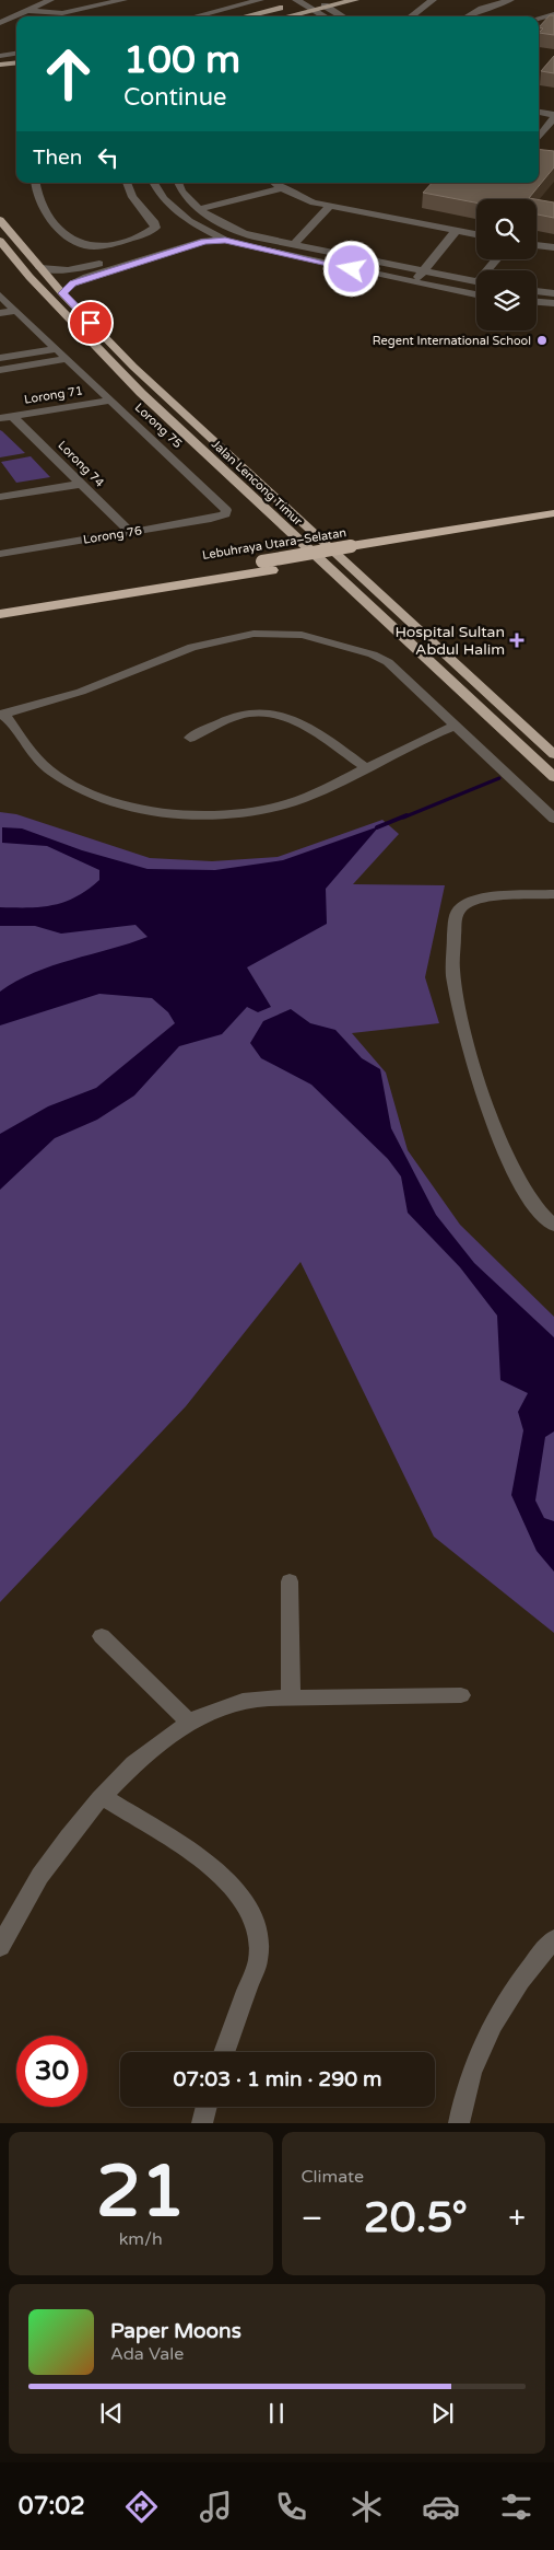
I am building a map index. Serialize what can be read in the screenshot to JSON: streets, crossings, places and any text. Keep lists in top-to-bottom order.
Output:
{
  "streets": {
    "highway": ["Jalan Lencong Timur", "Lebuhraya Utara–Selatan"],
    "street": [
      "Lorong 71",
      "Lorong 75",
      "Lorong 74",
      "Lorong 76"
    ]
  },
  "crossings": [
    ["Lorong 71", "Lorong 75"],
    ["Lorong 71", "Lorong 74"],
    ["Lorong 75", "Lorong 76"],
    ["Lorong 74", "Lorong 76"]
  ],
  "places": {
    "other": ["Regent International School"],
    "health": ["Hospital Sultan Abdul Halim"]
  },
  "page": {
    "turn": ["100 m", "Continue"],
    "then": "Then",
    "limit": "30",
    "trip": "07:03 · 1 min · 290 m",
    "tile": [
      ["21", "km/h"],
      "Climate"
    ],
    "heat": ["−", "20.5°", "+"],
    "song": ["Paper Moons", "Ada Vale"],
    "tabs": "07:02"
  }
}
